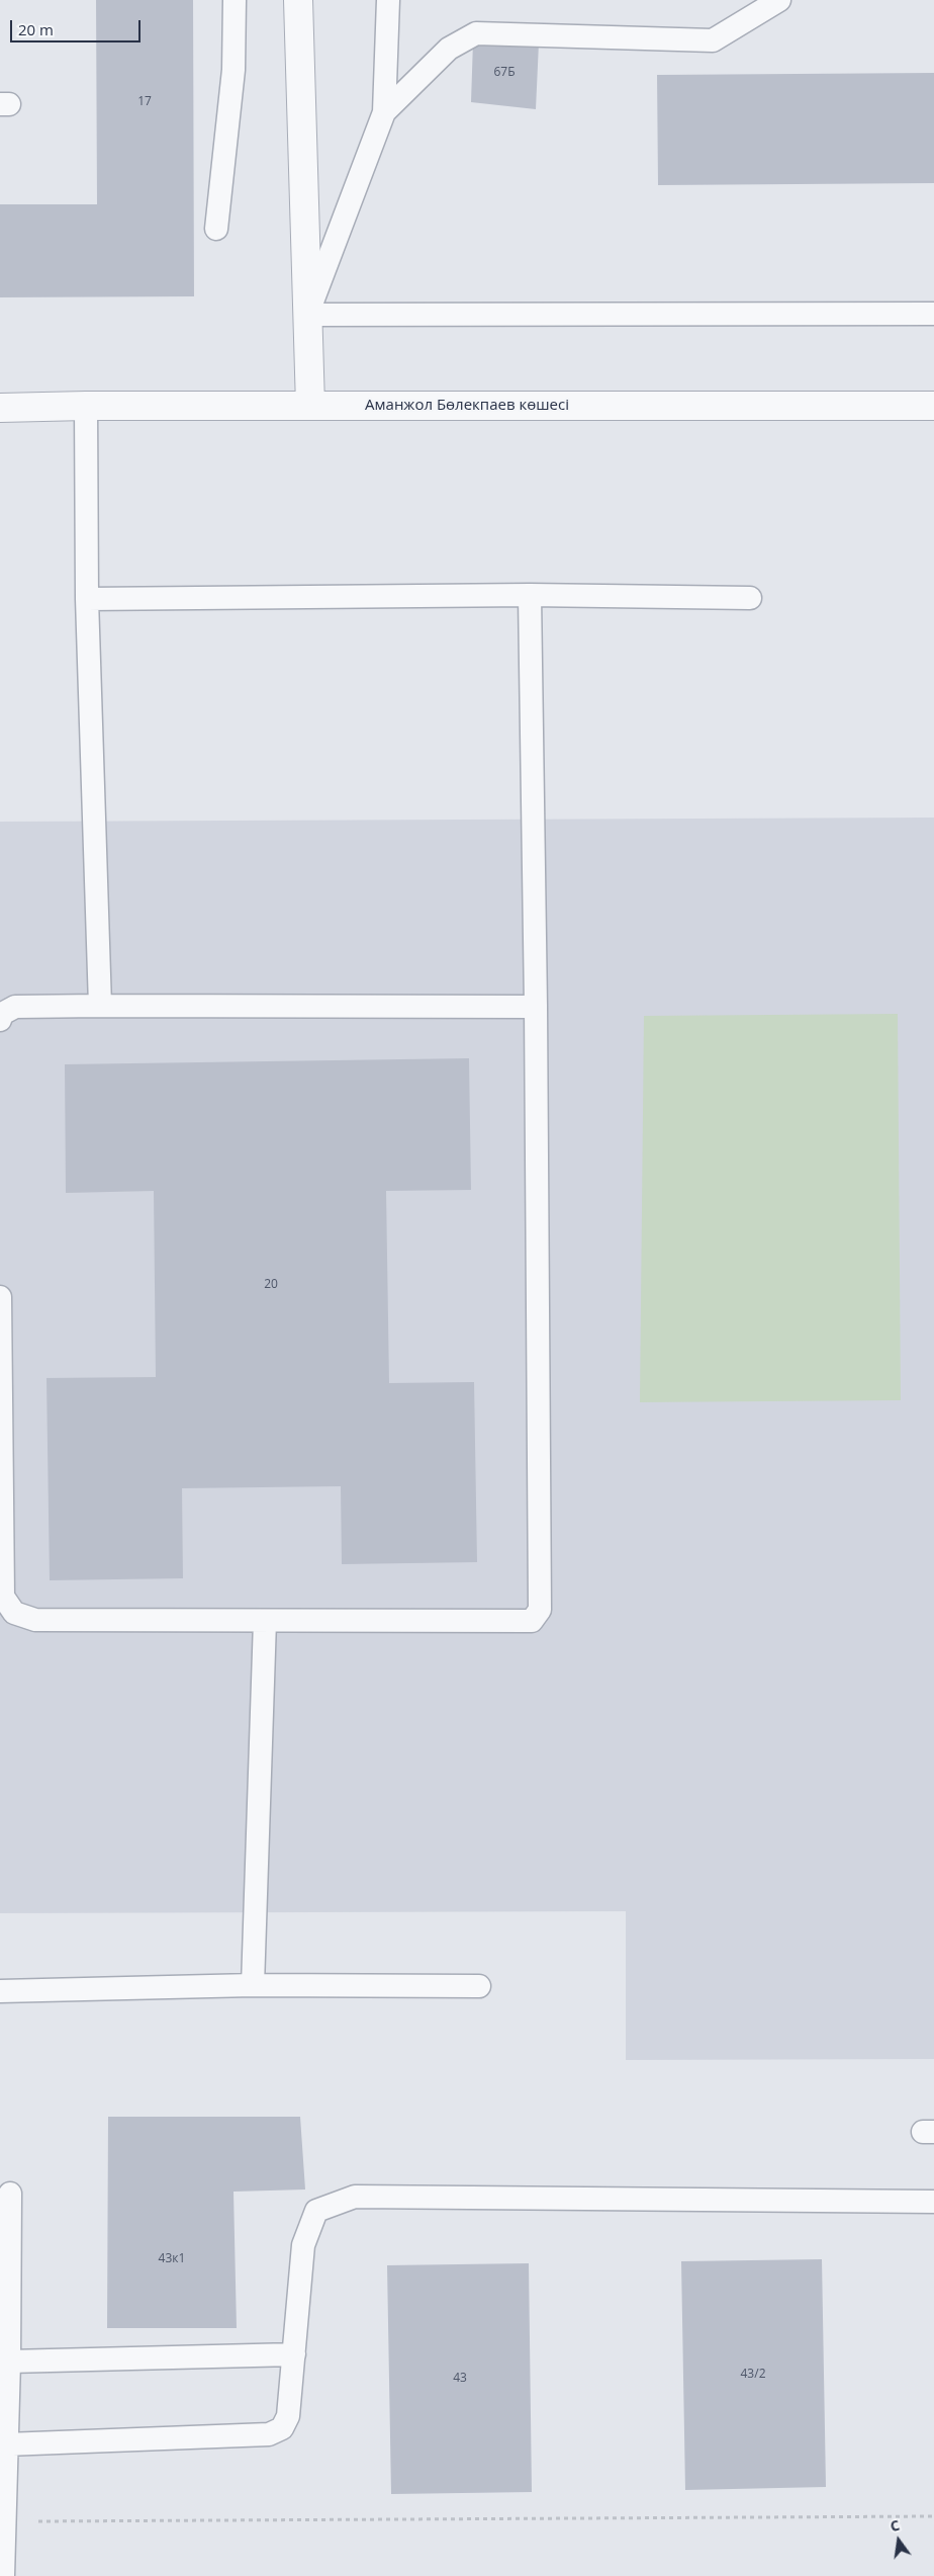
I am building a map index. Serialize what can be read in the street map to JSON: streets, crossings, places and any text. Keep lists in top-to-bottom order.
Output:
{
  "streets": {
    "street": ["Аманжол Бөлекпаев көшесі"]
  },
  "house_numbers": [
    "67Б",
    "17",
    "20",
    "43к1",
    "43/2",
    "43"
  ],
  "scale_bar": "20 m",
  "north": "top"
}
